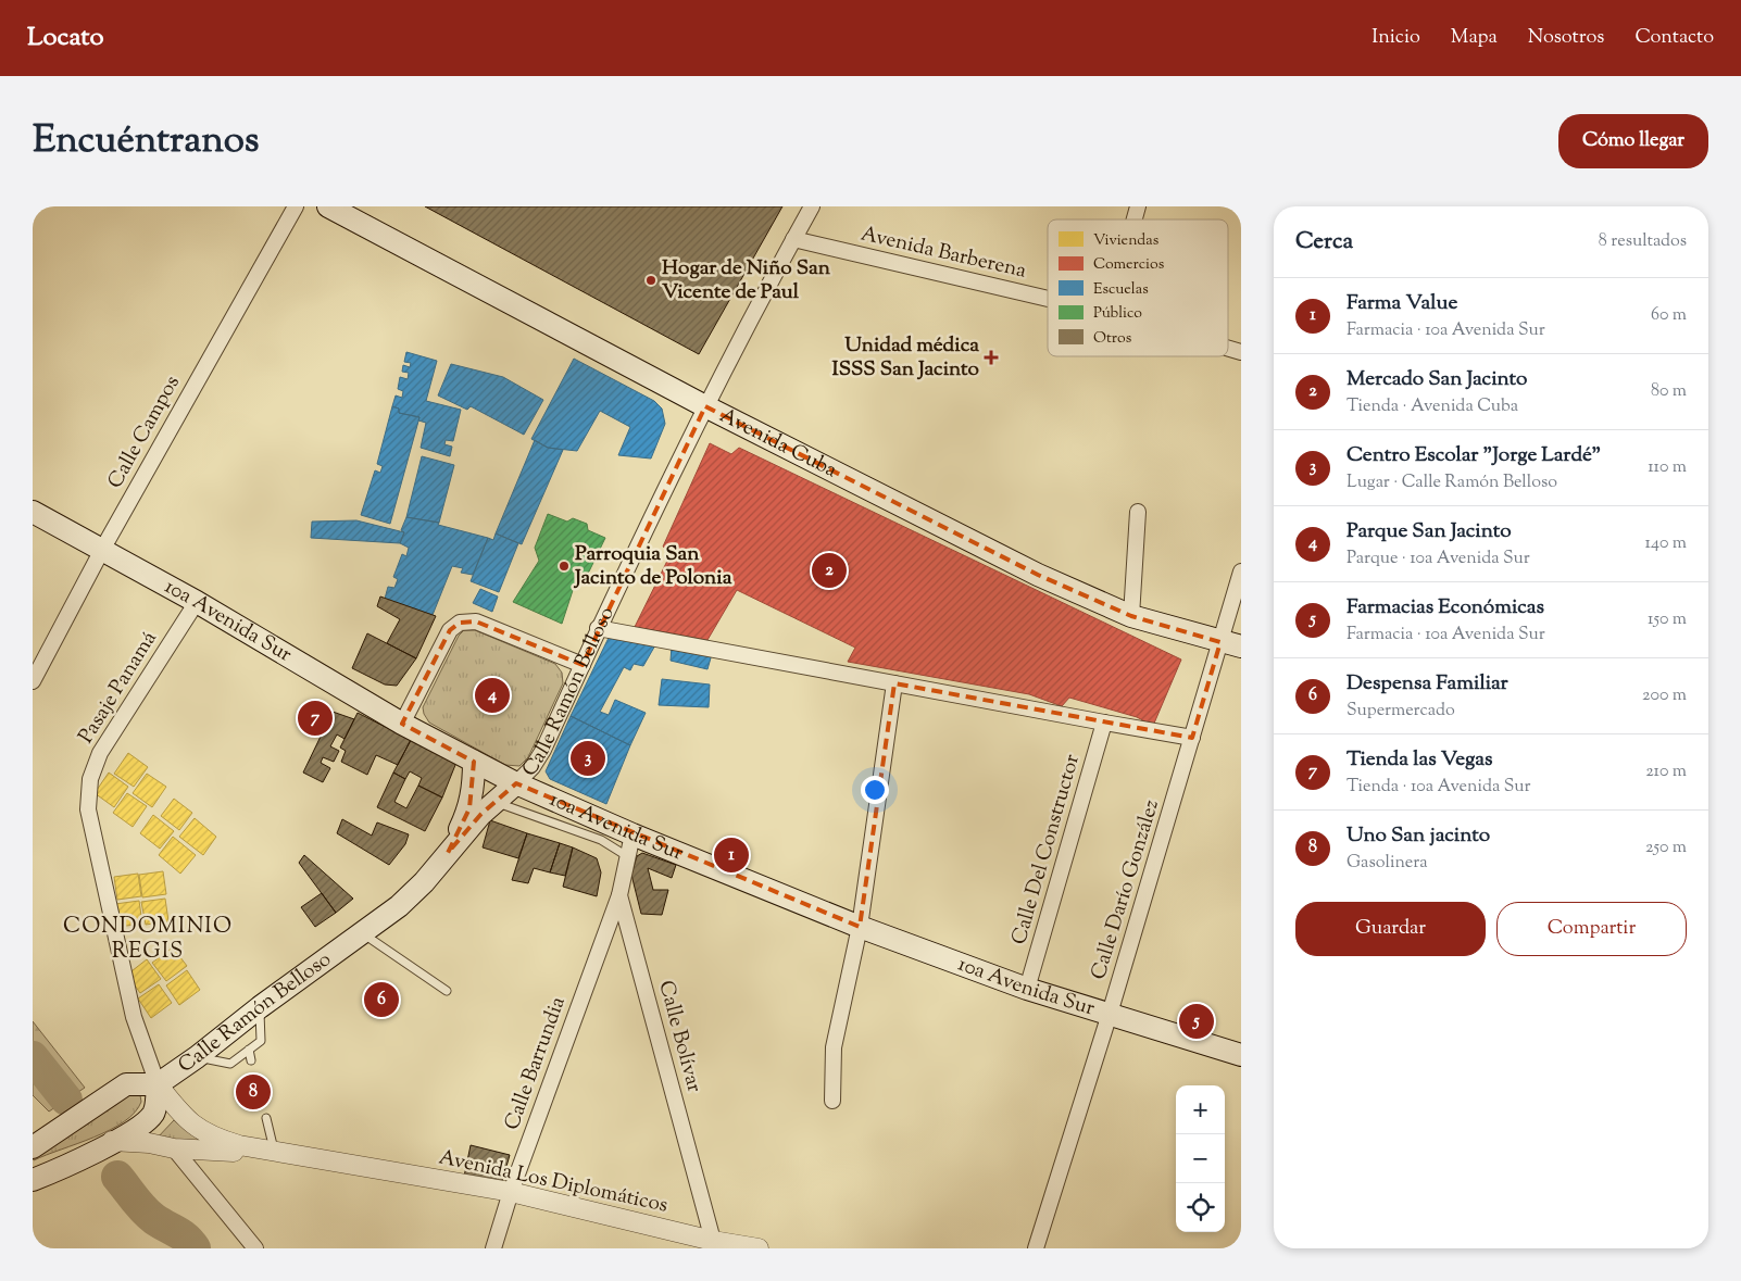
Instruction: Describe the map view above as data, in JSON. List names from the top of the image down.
{
  "streets": {
    "main road": ["Avenida Cuba", "10a Avenida Sur", "Calle Ramón Belloso"],
    "street": [
      "Avenida Barberena",
      "Calle Campos",
      "Pasaje Panamá",
      "Calle Del Constructor",
      "Calle Darío González",
      "Calle Bolívar",
      "Calle Barrundia",
      "Avenida Los Diplomáticos"
    ]
  },
  "crossings": [
    ["Avenida Barberena", "Calle Ramón Belloso"],
    ["Calle Campos", "10a Avenida Sur"],
    ["Avenida Cuba", "Calle Ramón Belloso"],
    ["Avenida Cuba", "Calle Darío González"],
    ["10a Avenida Sur", "Pasaje Panamá"],
    ["10a Avenida Sur", "Calle Ramón Belloso"],
    ["10a Avenida Sur", "Calle Del Constructor"],
    ["10a Avenida Sur", "Calle Darío González"],
    ["10a Avenida Sur", "Calle Bolívar"],
    ["Pasaje Panamá", "Calle Ramón Belloso"],
    ["Pasaje Panamá", "Avenida Los Diplomáticos"],
    ["Calle Ramón Belloso", "Avenida Los Diplomáticos"],
    ["Calle Bolívar", "Calle Barrundia"],
    ["Calle Bolívar", "Avenida Los Diplomáticos"],
    ["Calle Barrundia", "Avenida Los Diplomáticos"]
  ],
  "districts": ["CONDOMINIO REGIS"],
  "places": {
    "other": ["Hogar de Niño San Vicente de Paul", "Parroquia San Jacinto de Polonia"],
    "health": ["Unidad médica ISSS San Jacinto"]
  },
  "legend": [
    "Viviendas",
    "Comercios",
    "Escuelas",
    "Público",
    "Otros"
  ],
  "page": {
    "header": "Locato",
    "nav": [
      "Inicio",
      "Mapa",
      "Nosotros",
      "Contacto"
    ],
    "title": "Encuéntranos",
    "buttons": [
      "Cómo llegar",
      ["Guardar", "Compartir"]
    ],
    "heading": ["Cerca", "8 resultados"],
    "list": [
      {
        "mark": "1",
        "name": "Farma Value",
        "note": "Farmacia · 10a Avenida Sur",
        "value": "60 m"
      },
      {
        "mark": "2",
        "name": "Mercado San Jacinto",
        "note": "Tienda · Avenida Cuba",
        "value": "80 m"
      },
      {
        "mark": "3",
        "name": "Centro Escolar \"Jorge Lardé\"",
        "note": "Lugar · Calle Ramón Belloso",
        "value": "110 m"
      },
      {
        "mark": "4",
        "name": "Parque San Jacinto",
        "note": "Parque · 10a Avenida Sur",
        "value": "140 m"
      },
      {
        "mark": "5",
        "name": "Farmacias Económicas",
        "note": "Farmacia · 10a Avenida Sur",
        "value": "150 m"
      },
      {
        "mark": "6",
        "name": "Despensa Familiar",
        "note": "Supermercado",
        "value": "200 m"
      },
      {
        "mark": "7",
        "name": "Tienda las Vegas",
        "note": "Tienda · 10a Avenida Sur",
        "value": "210 m"
      },
      {
        "mark": "8",
        "name": "Uno San jacinto",
        "note": "Gasolinera",
        "value": "250 m"
      }
    ],
    "pins": [
      "2",
      "4",
      "7",
      "3",
      "1",
      "6",
      "5",
      "8"
    ],
    "map_buttons": ["+", "−"]
  }
}
